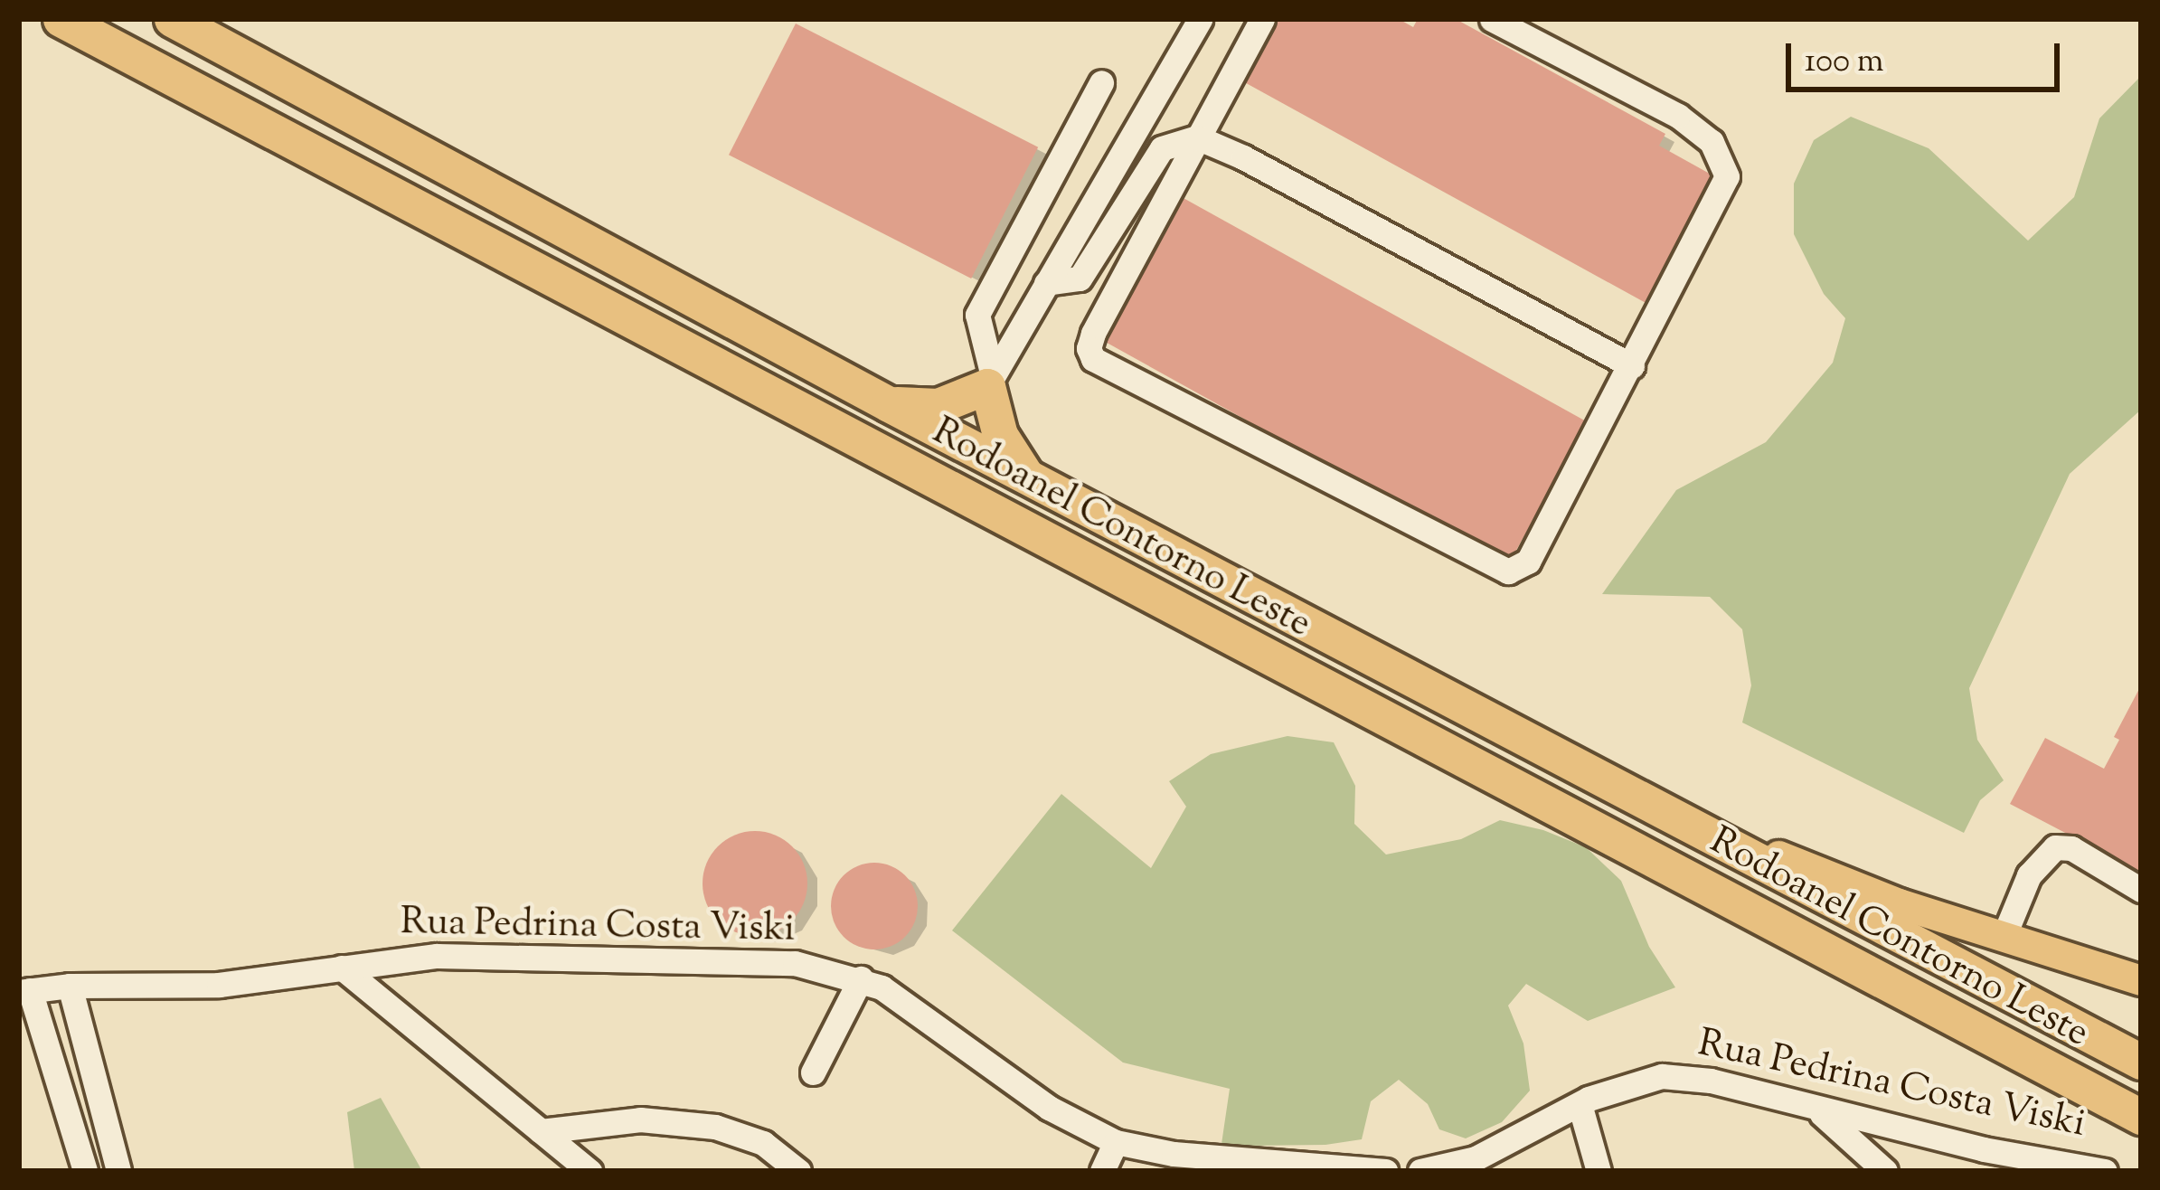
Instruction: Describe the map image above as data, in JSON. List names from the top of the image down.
{
  "streets": {
    "highway": ["Rodoanel Contorno Leste"],
    "street": ["Rua Pedrina Costa Viski"]
  },
  "scale_bar": "100 m"
}
